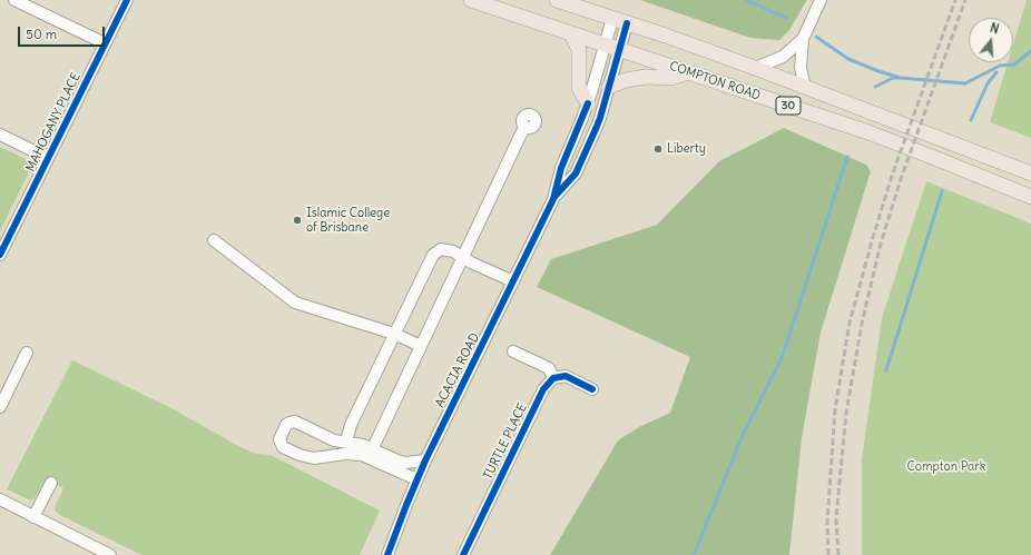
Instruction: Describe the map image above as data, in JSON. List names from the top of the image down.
{
  "streets": {
    "main road": ["COMPTON ROAD", "30"],
    "street": ["MAHOGANY PLACE", "ACACIA ROAD", "TURTLE PLACE"]
  },
  "crossings": [
    ["COMPTON ROAD", "ACACIA ROAD"]
  ],
  "parks": ["Compton Park"],
  "places": ["Liberty", "Islamic College of Brisbane"],
  "scale_bar": "50 m",
  "north": "top"
}
